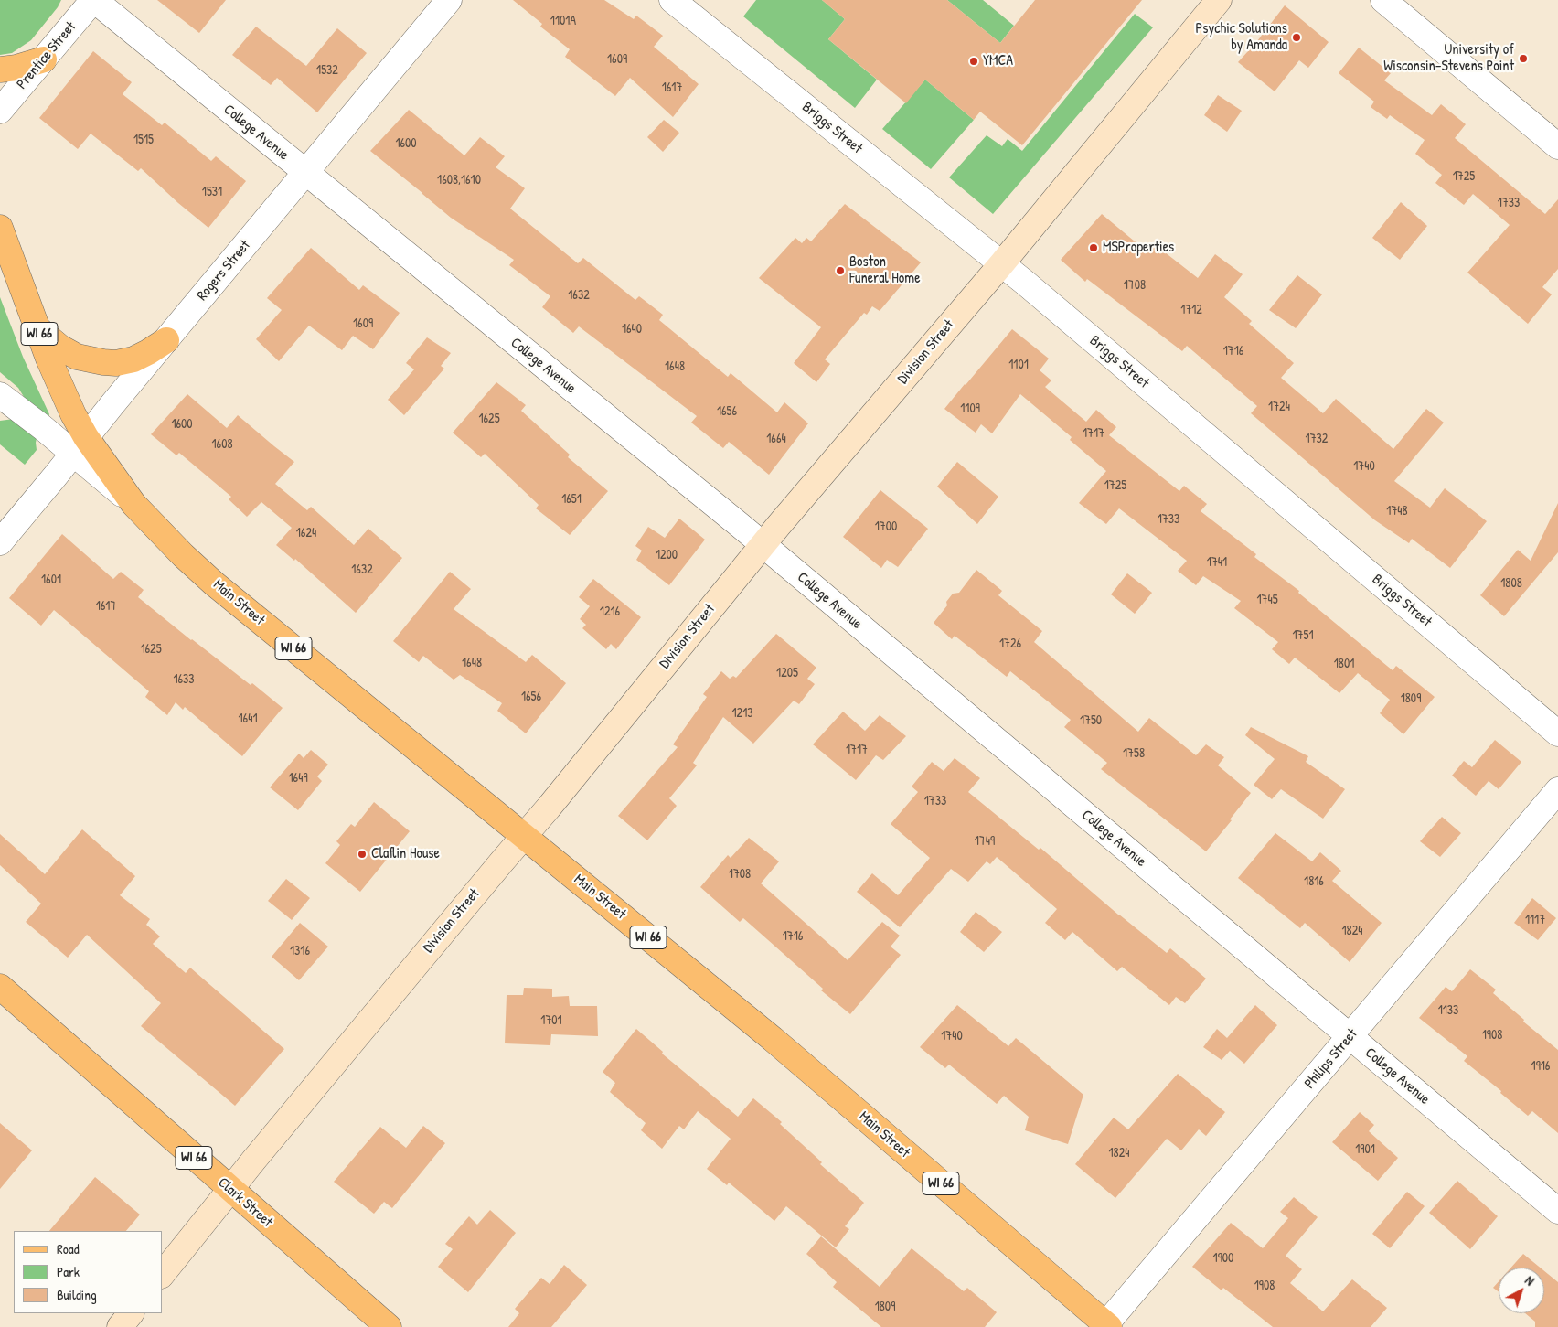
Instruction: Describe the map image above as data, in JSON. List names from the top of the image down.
{
  "streets": {
    "main road": [
      "WI 66",
      "Division Street",
      "Main Street",
      "Clark Street"
    ],
    "street": [
      "Prentice Street",
      "Briggs Street",
      "College Avenue",
      "Rogers Street",
      "Philips Street"
    ]
  },
  "crossings": [
    ["Prentice Street", "College Avenue"],
    ["Briggs Street", "Division Street"],
    ["College Avenue", "Rogers Street"],
    ["College Avenue", "Division Street"],
    ["College Avenue", "Philips Street"],
    ["Rogers Street", "WI 66"],
    ["Rogers Street", "Main Street"],
    ["WI 66", "Main Street"],
    ["Division Street", "Main Street"],
    ["Division Street", "Clark Street"],
    ["Main Street", "Philips Street"]
  ],
  "places": [
    "Psychic Solutions by Amanda",
    "University of Wisconsin–Stevens Point",
    "YMCA",
    "MSProperties",
    "Boston Funeral Home",
    "Claflin House"
  ],
  "house_numbers": [
    "1101A",
    "1609",
    "1532",
    "1617",
    "1515",
    "1600",
    "1725",
    "1608,1610",
    "1531",
    "1733",
    "1708",
    "1632",
    "1712",
    "1609",
    "1640",
    "1716",
    "1101",
    "1648",
    "1724",
    "1109",
    "1656",
    "1625",
    "1600",
    "1717",
    "1664",
    "1732",
    "1608",
    "1740",
    "1725",
    "1651",
    "1748",
    "1733",
    "1700",
    "1624",
    "1200",
    "1741",
    "1632",
    "1601",
    "1808",
    "1745",
    "1617",
    "1216",
    "1751",
    "1726",
    "1625",
    "1648",
    "1801",
    "1205",
    "1633",
    "1656",
    "1809",
    "1213",
    "1641",
    "1750",
    "1717",
    "1758",
    "1649",
    "1733",
    "1749",
    "1708",
    "1816",
    "1117",
    "1824",
    "1716",
    "1316",
    "1133",
    "1701",
    "1908",
    "1740",
    "1916",
    "1901",
    "1824",
    "1900",
    "1908",
    "1809"
  ],
  "legend": ["Road", "Park", "Building"],
  "north": "top right"
}
